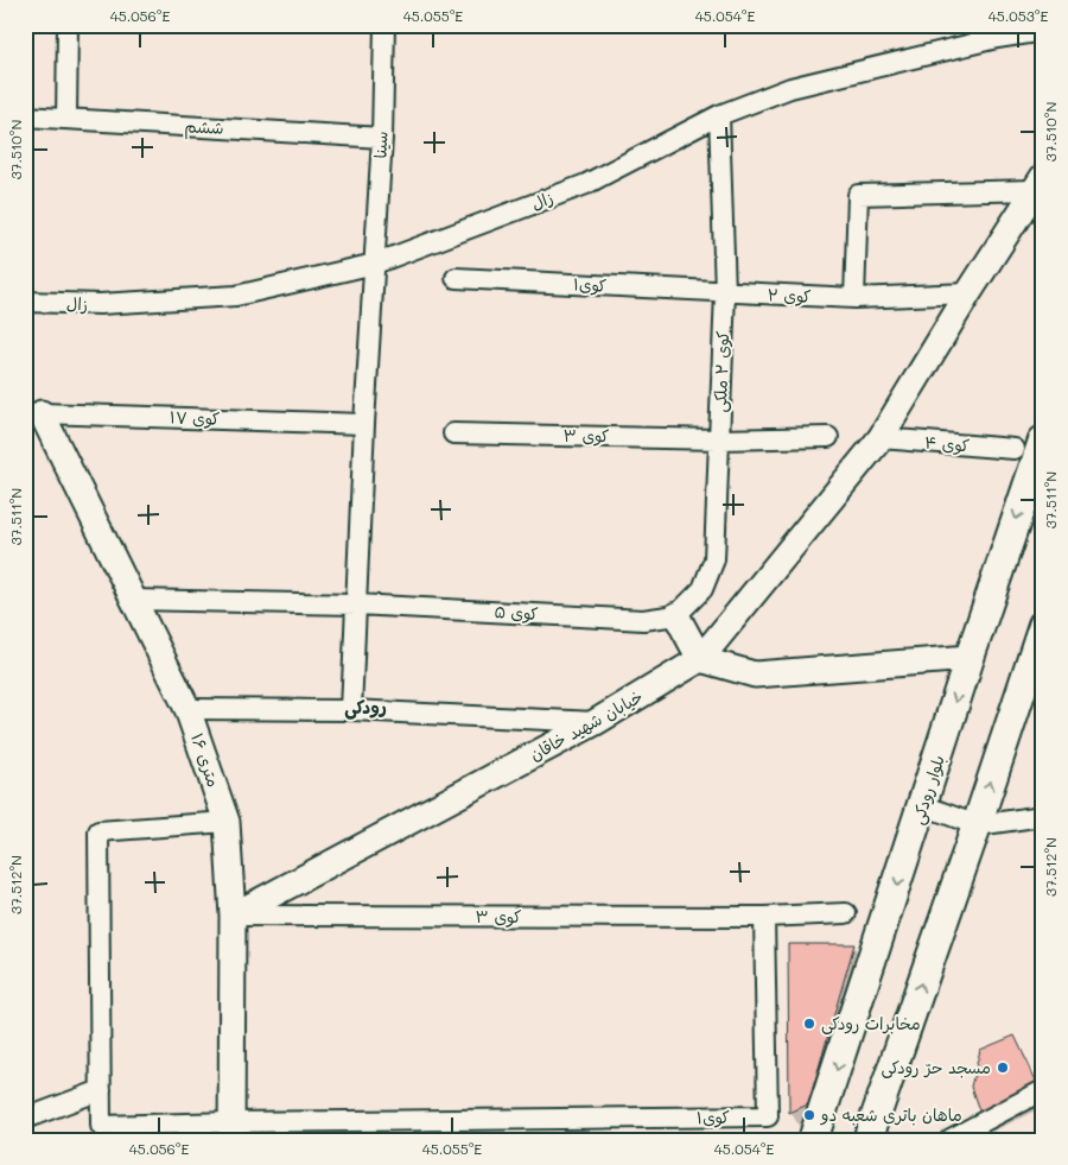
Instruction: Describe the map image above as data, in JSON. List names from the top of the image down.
{
  "streets": {
    "main road": ["بلوار رودکی"],
    "street": [
      "ششم",
      "سینا",
      "زال",
      "کوی۱",
      "کوی ۲",
      "کوی ۲ ملکی",
      "کوی ۱۷",
      "کوی ۳",
      "کوی ۴",
      "کوی ۵",
      "خیابان شهید خاقان",
      "۱۶ متری"
    ]
  },
  "crossings": [
    ["ششم", "سینا"],
    ["سینا", "زال"],
    ["سینا", "کوی ۱۷"],
    ["سینا", "کوی ۵"],
    ["زال", "کوی ۲ ملکی"],
    ["کوی۱", "کوی ۲"],
    ["کوی۱", "کوی ۲ ملکی"],
    ["کوی۱", "کوی ۳"],
    ["کوی۱", "۱۶ متری"],
    ["کوی ۲", "کوی ۲ ملکی"],
    ["کوی ۲", "خیابان شهید خاقان"],
    ["کوی ۲ ملکی", "کوی ۳"],
    ["کوی ۲ ملکی", "کوی ۵"],
    ["کوی ۱۷", "۱۶ متری"],
    ["کوی ۳", "خیابان شهید خاقان"],
    ["کوی ۳", "۱۶ متری"],
    ["کوی ۴", "خیابان شهید خاقان"],
    ["کوی ۵", "۱۶ متری"],
    ["خیابان شهید خاقان", "۱۶ متری"]
  ],
  "districts": ["رودکی"],
  "places": ["مخابرات رودکی", "مسجد حرّ رودکی", "ماهان باتری شعبه دو"],
  "coordinates": [
    "45.056°E",
    "45.055°E",
    "45.054°E",
    "45.053°E",
    "37.510°N",
    "37.511°N",
    "37.512°N"
  ]
}
